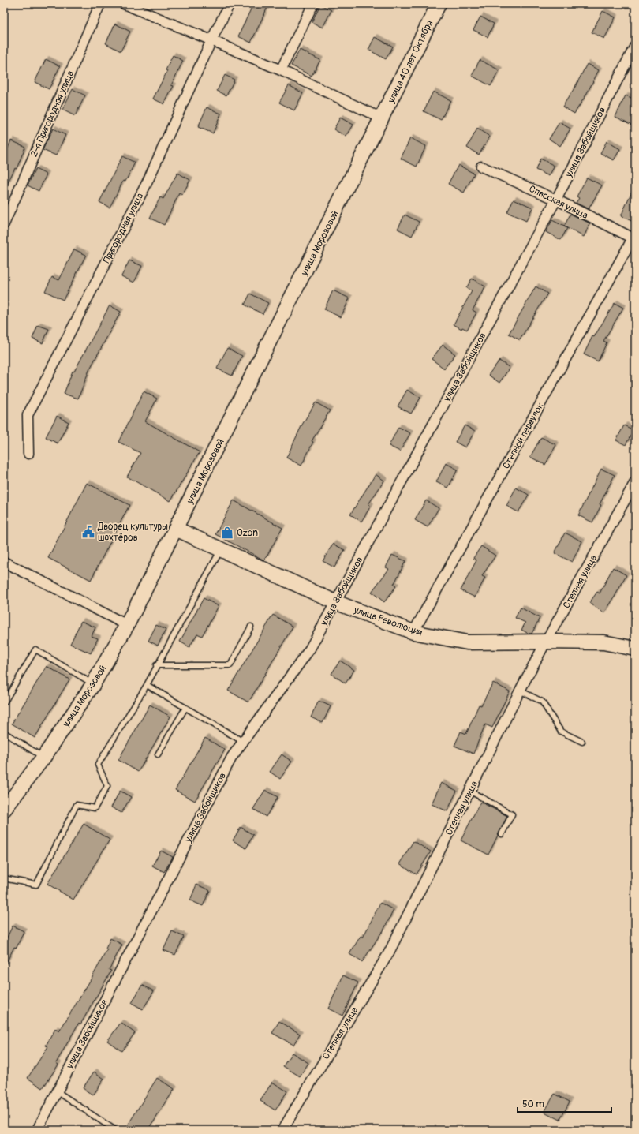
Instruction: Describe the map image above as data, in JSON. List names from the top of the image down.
{
  "streets": {
    "main road": ["улица 40 лет Октября", "улица Морозовой", "улица Революции"],
    "street": [
      "2-я Пригородная улица",
      "улица Забойщиков",
      "Спасская улица",
      "Пригородная улица",
      "Степной переулок",
      "Степная улица"
    ]
  },
  "crossings": [
    ["улица 40 лет Октября", "улица Морозовой"],
    ["улица Забойщиков", "Спасская улица"],
    ["улица Забойщиков", "улица Революции"],
    ["Спасская улица", "Степной переулок"],
    ["улица Морозовой", "улица Революции"],
    ["Степной переулок", "улица Революции"],
    ["Степная улица", "улица Революции"]
  ],
  "places": {
    "public building": ["Дворец культуры шахтёров"],
    "shop": ["Ozon"]
  },
  "scale_bar": "50 m"
}
